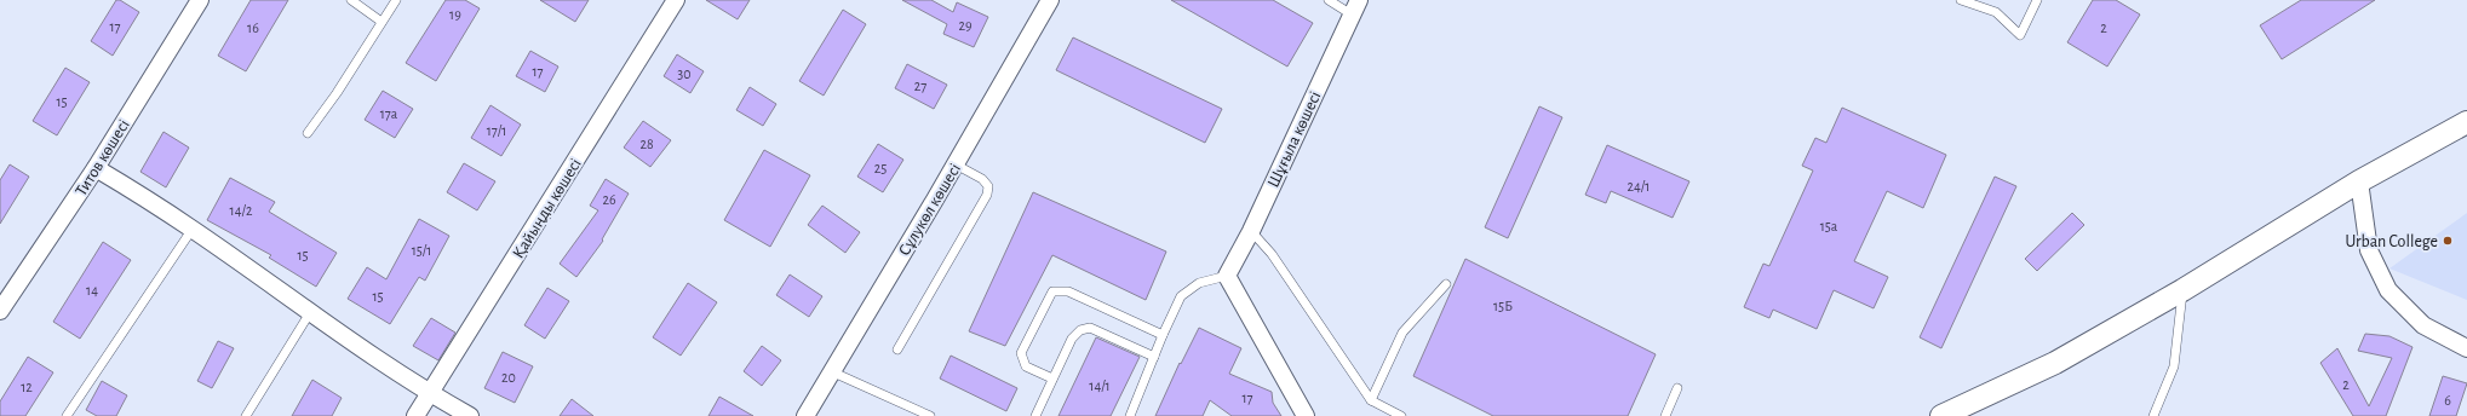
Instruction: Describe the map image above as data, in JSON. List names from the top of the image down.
{
  "streets": {
    "street": [
      "Шұғыла көшесі",
      "Титов көшесі",
      "Қайыңды көшесі",
      "Сұлукөл көшесі"
    ]
  },
  "places": ["Urban College"],
  "house_numbers": [
    "19",
    "29",
    "17",
    "16",
    "2",
    "17",
    "30",
    "27",
    "15",
    "17а",
    "17/1",
    "28",
    "25",
    "24/1",
    "26",
    "14/2",
    "15а",
    "15/1",
    "15",
    "14",
    "15",
    "15Б",
    "20",
    "2",
    "14/1",
    "12",
    "17",
    "6"
  ]
}
